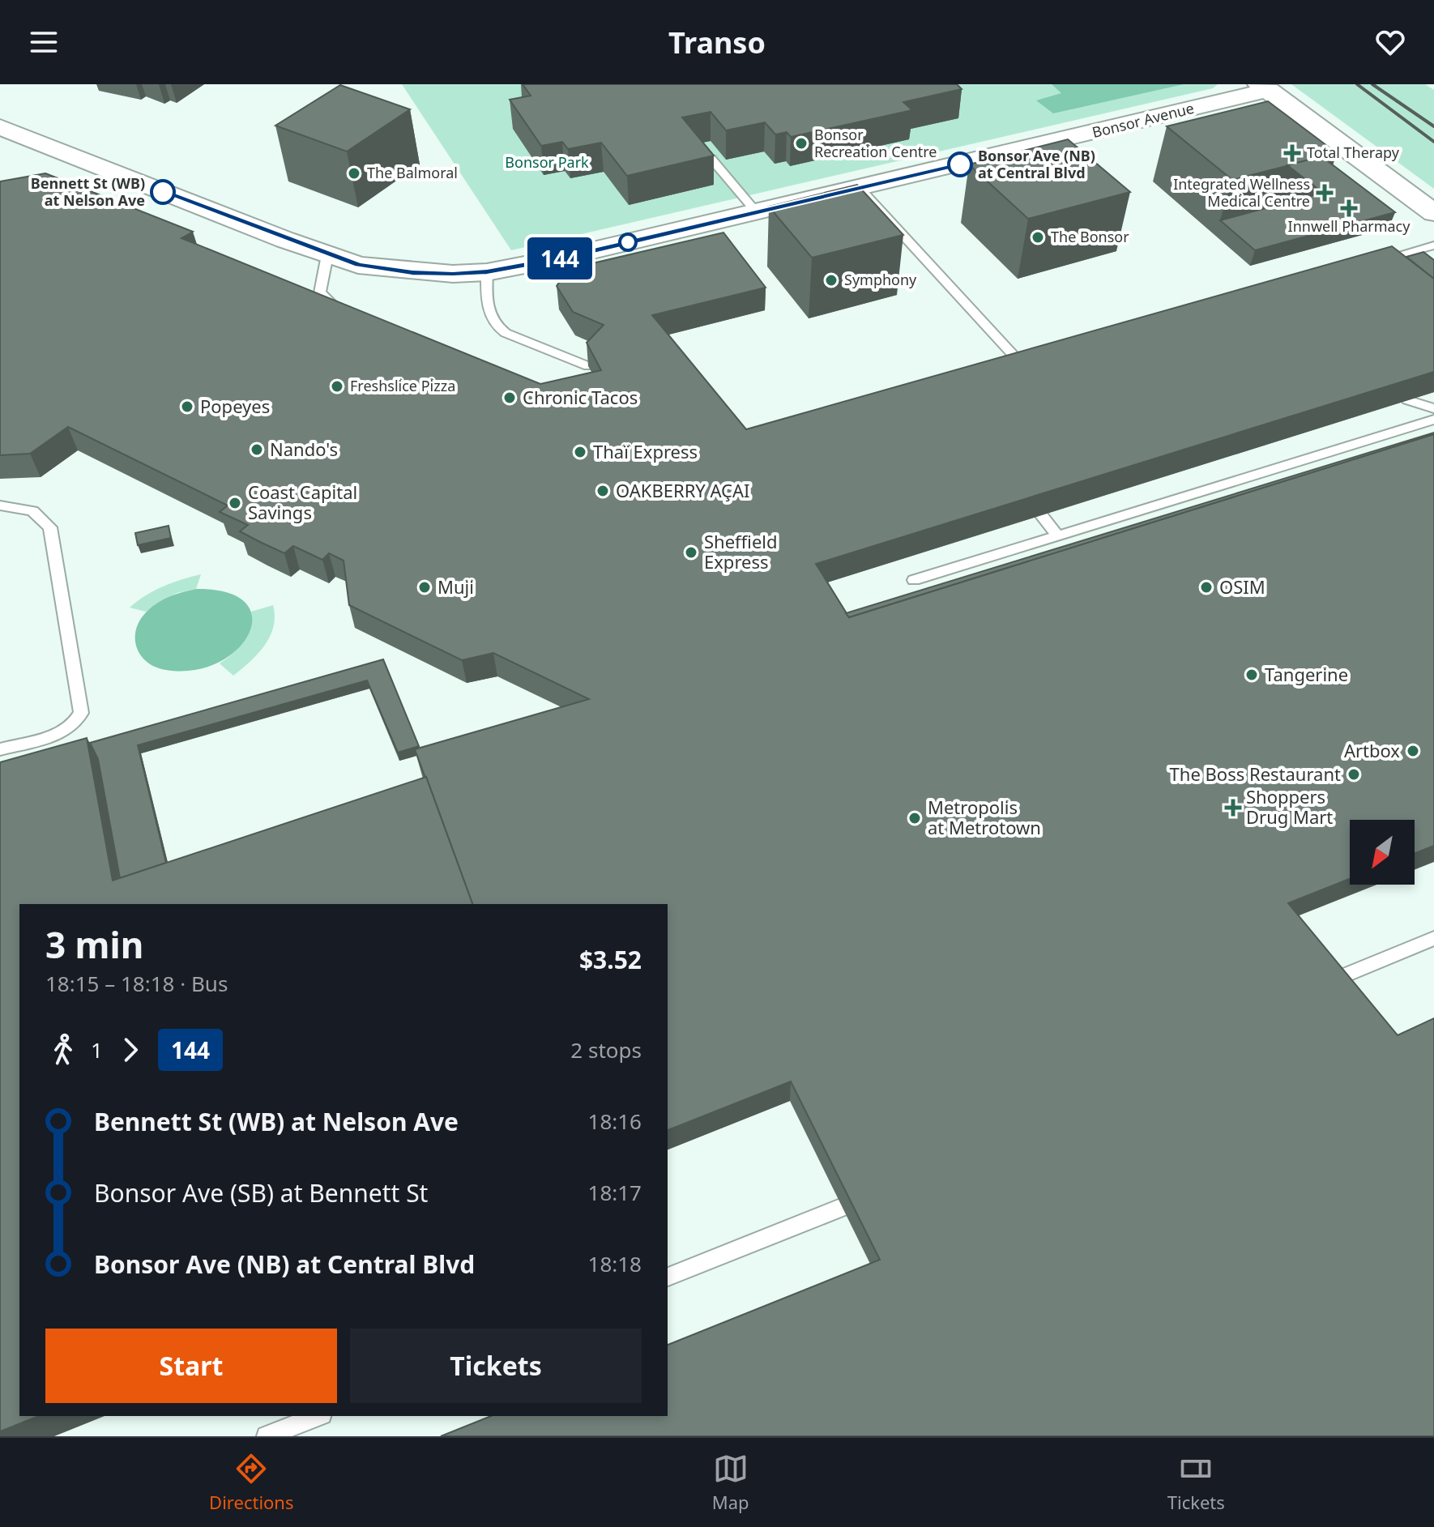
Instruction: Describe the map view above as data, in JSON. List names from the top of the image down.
{
  "streets": {
    "street": ["Bonsor Avenue"]
  },
  "parks": ["Bonsor Park"],
  "places": {
    "other": [
      "Bonsor Recreation Centre",
      "Bonsor Ave (NB) at Central Blvd",
      "The Balmoral",
      "Bennett St (WB) at Nelson Ave",
      "The Bonsor",
      "Symphony",
      "Freshslice Pizza",
      "Chronic Tacos",
      "Popeyes",
      "Nando's",
      "Thaï Express",
      "OAKBERRY AÇAI",
      "Coast Capital Savings",
      "Sheffield Express",
      "Muji",
      "OSIM",
      "Tangerine",
      "Artbox",
      "The Boss Restaurant",
      "Metropolis at Metrotown"
    ],
    "health": [
      "Total Therapy",
      "Integrated Wellness Medical Centre",
      "Innwell Pharmacy",
      "Shoppers Drug Mart"
    ]
  },
  "lines": ["bus line 144"],
  "north": "bottom left",
  "page": {
    "header": "Transo",
    "on_map": "144",
    "heading": ["3 min", "18:15 – 18:18 · Bus", "$3.52"],
    "legs": ["1", "144", "2 stops"],
    "list": [
      {
        "name": "Bennett St (WB) at Nelson Ave",
        "value": "18:16"
      },
      {
        "name": "Bonsor Ave (SB) at Bennett St",
        "value": "18:17"
      },
      {
        "name": "Bonsor Ave (NB) at Central Blvd",
        "value": "18:18"
      }
    ],
    "buttons": ["Start", "Tickets"],
    "tabs": ["Directions", "Map", "Tickets"]
  }
}
